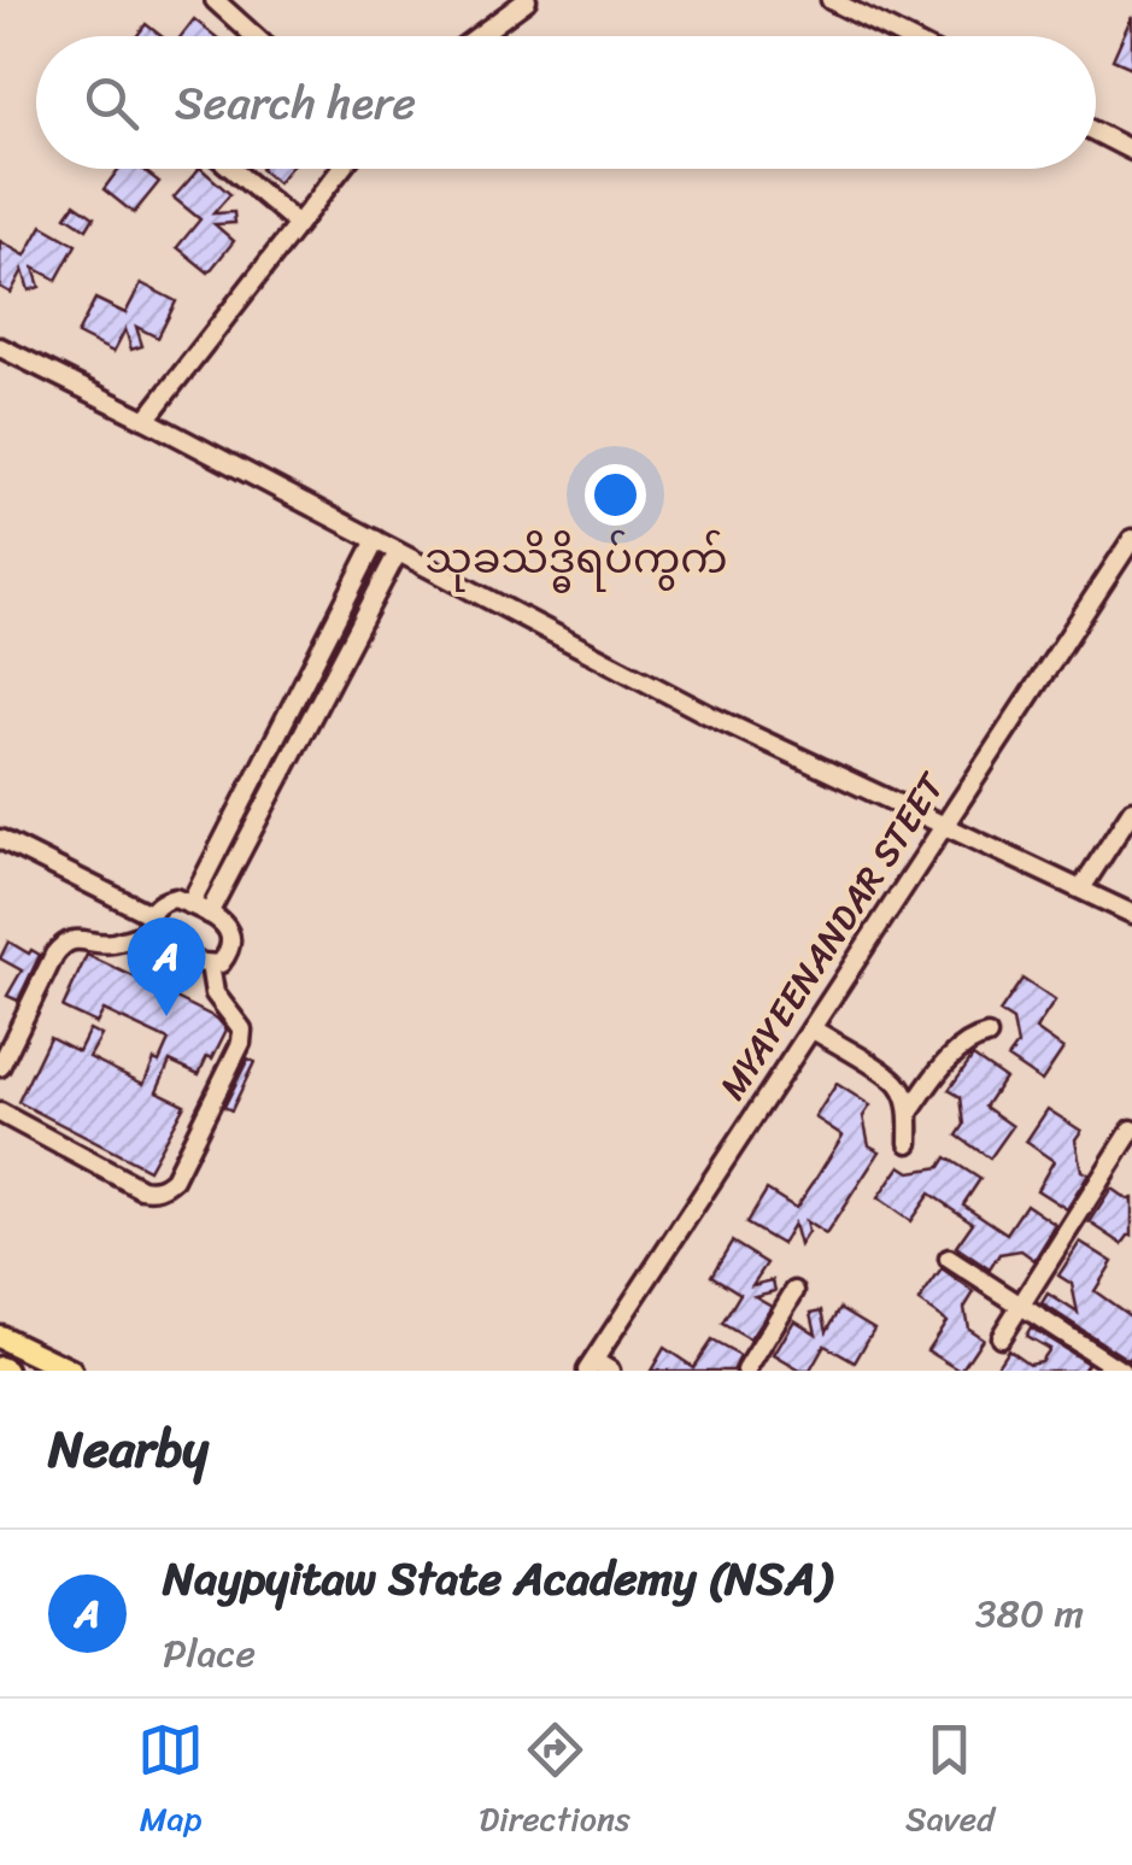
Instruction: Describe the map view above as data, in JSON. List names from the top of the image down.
{
  "streets": {
    "street": ["MYAYEENANDAR STEET"]
  },
  "districts": ["သုခသိဒ္ဓိရပ်ကွက်"],
  "page": {
    "search": "Search here",
    "pins": "A",
    "heading": "Nearby",
    "list": [
      {
        "mark": "A",
        "name": "Naypyitaw State Academy (NSA)",
        "note": "Place",
        "value": "380 m"
      }
    ],
    "nav": ["Map", "Directions", "Saved"]
  }
}
